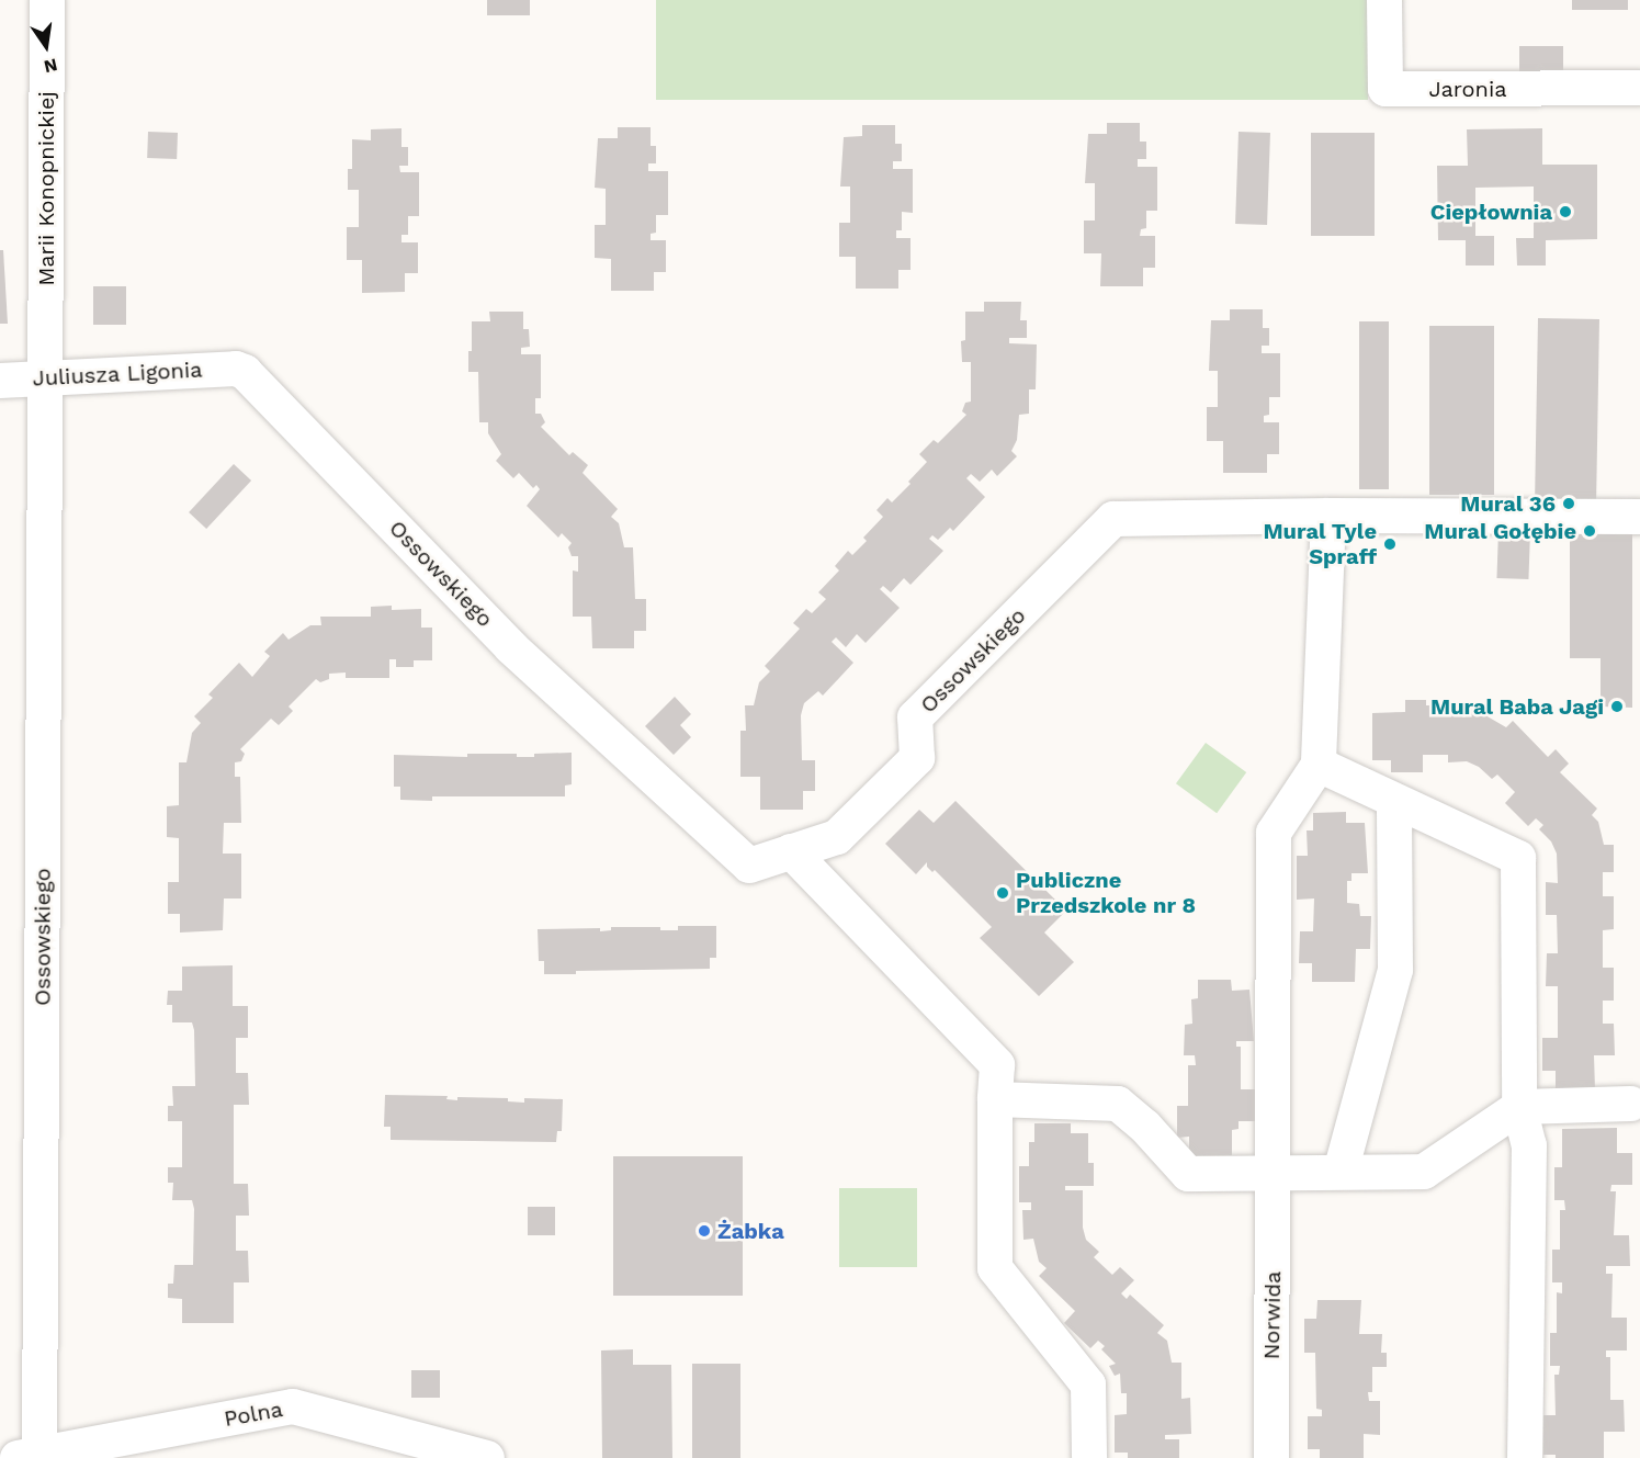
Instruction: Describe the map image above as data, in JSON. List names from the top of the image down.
{
  "streets": {
    "street": [
      "Jaronia",
      "Marii Konopnickiej",
      "Juliusza Ligonia",
      "Ossowskiego",
      "Norwida",
      "Polna"
    ]
  },
  "crossings": [
    ["Marii Konopnickiej", "Juliusza Ligonia"],
    ["Marii Konopnickiej", "Ossowskiego"],
    ["Juliusza Ligonia", "Ossowskiego"],
    ["Ossowskiego", "Polna"]
  ],
  "places": [
    "Ciepłownia",
    "Mural 36",
    "Mural Gołębie",
    "Mural Tyle Spraff",
    "Mural Baba Jagi",
    "Publiczne Przedszkole nr 8",
    "Żabka"
  ],
  "north": "bottom"
}
